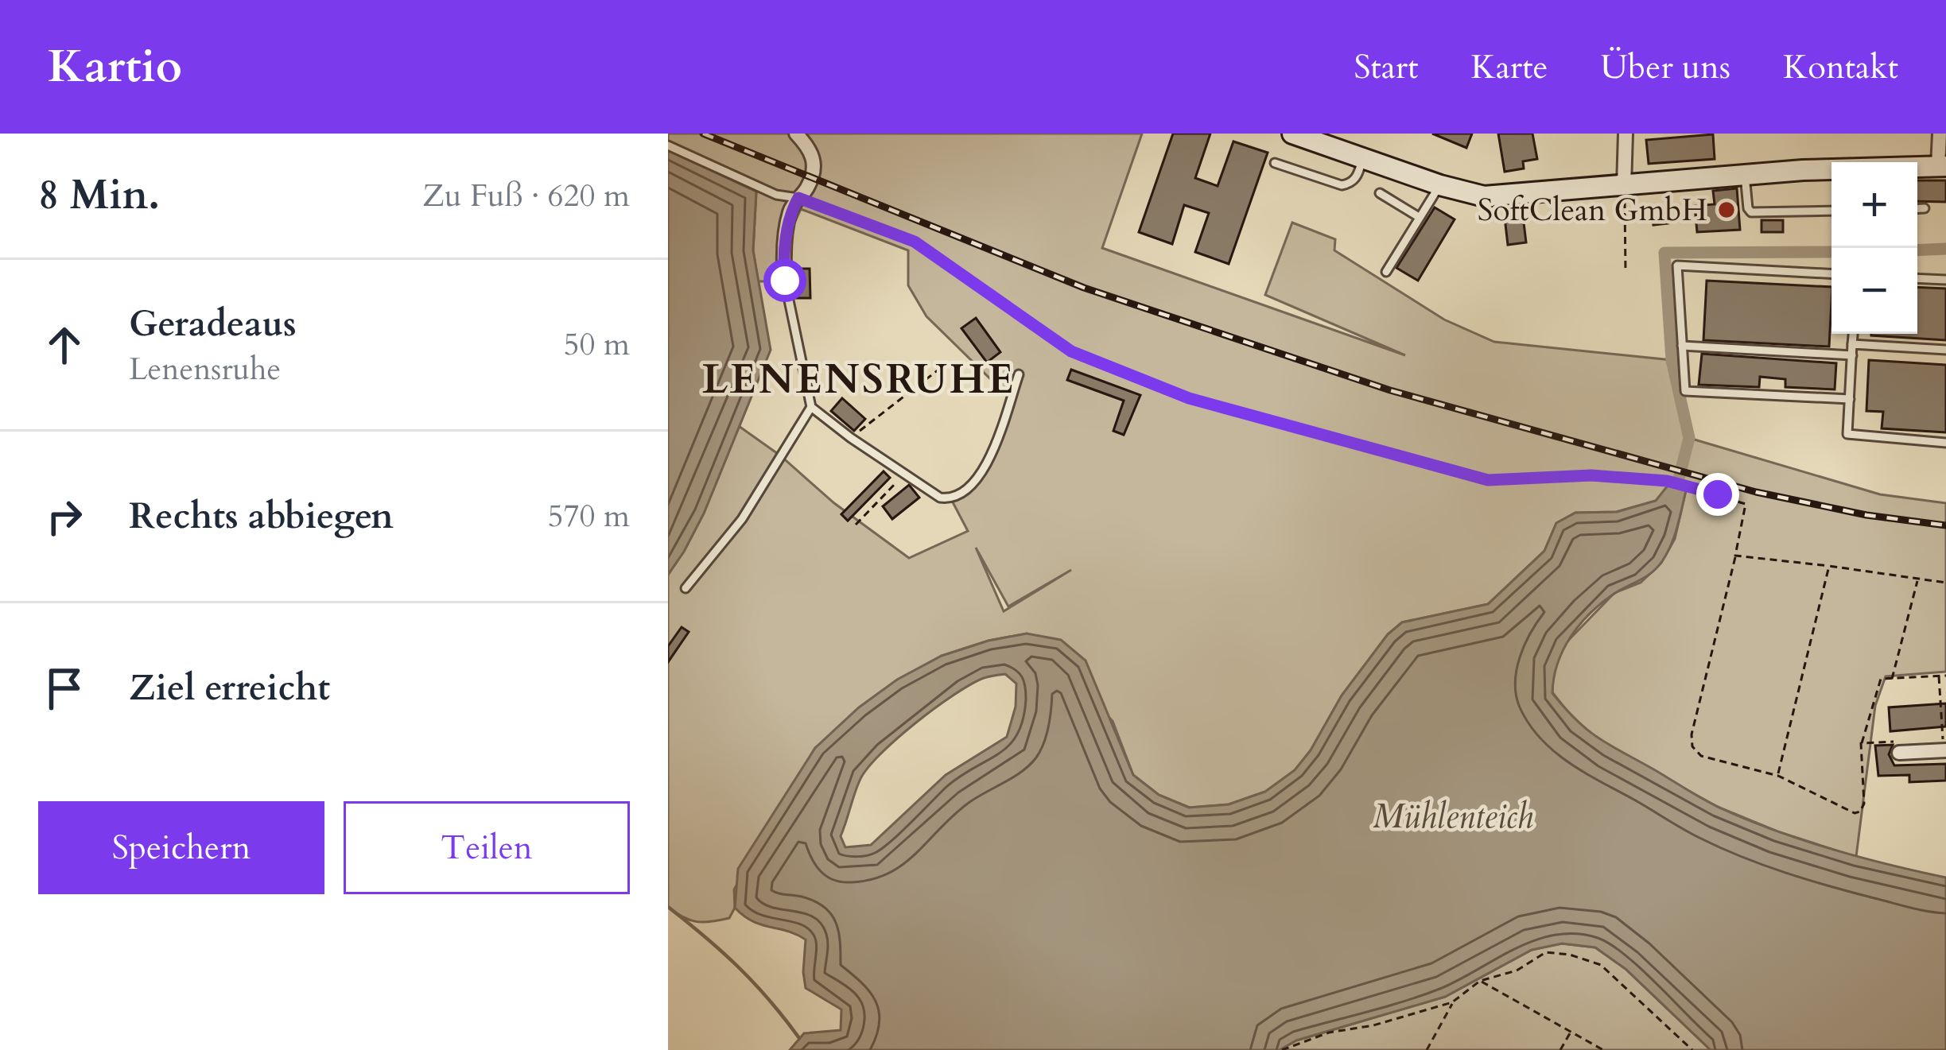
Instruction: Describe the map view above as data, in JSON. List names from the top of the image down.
{
  "districts": ["LENENSRUHE"],
  "water": ["Mühlenteich"],
  "places": ["SoftClean GmbH"],
  "page": {
    "header": "Kartio",
    "nav": [
      "Start",
      "Karte",
      "Über uns",
      "Kontakt"
    ],
    "heading": ["8 Min.", "Zu Fuß · 620 m"],
    "map_buttons": ["+", "−"],
    "list": [
      ["Geradeaus", "Lenensruhe", "50 m"],
      ["Rechts abbiegen", "570 m"],
      "Ziel erreicht"
    ],
    "buttons": ["Speichern", "Teilen"]
  }
}
